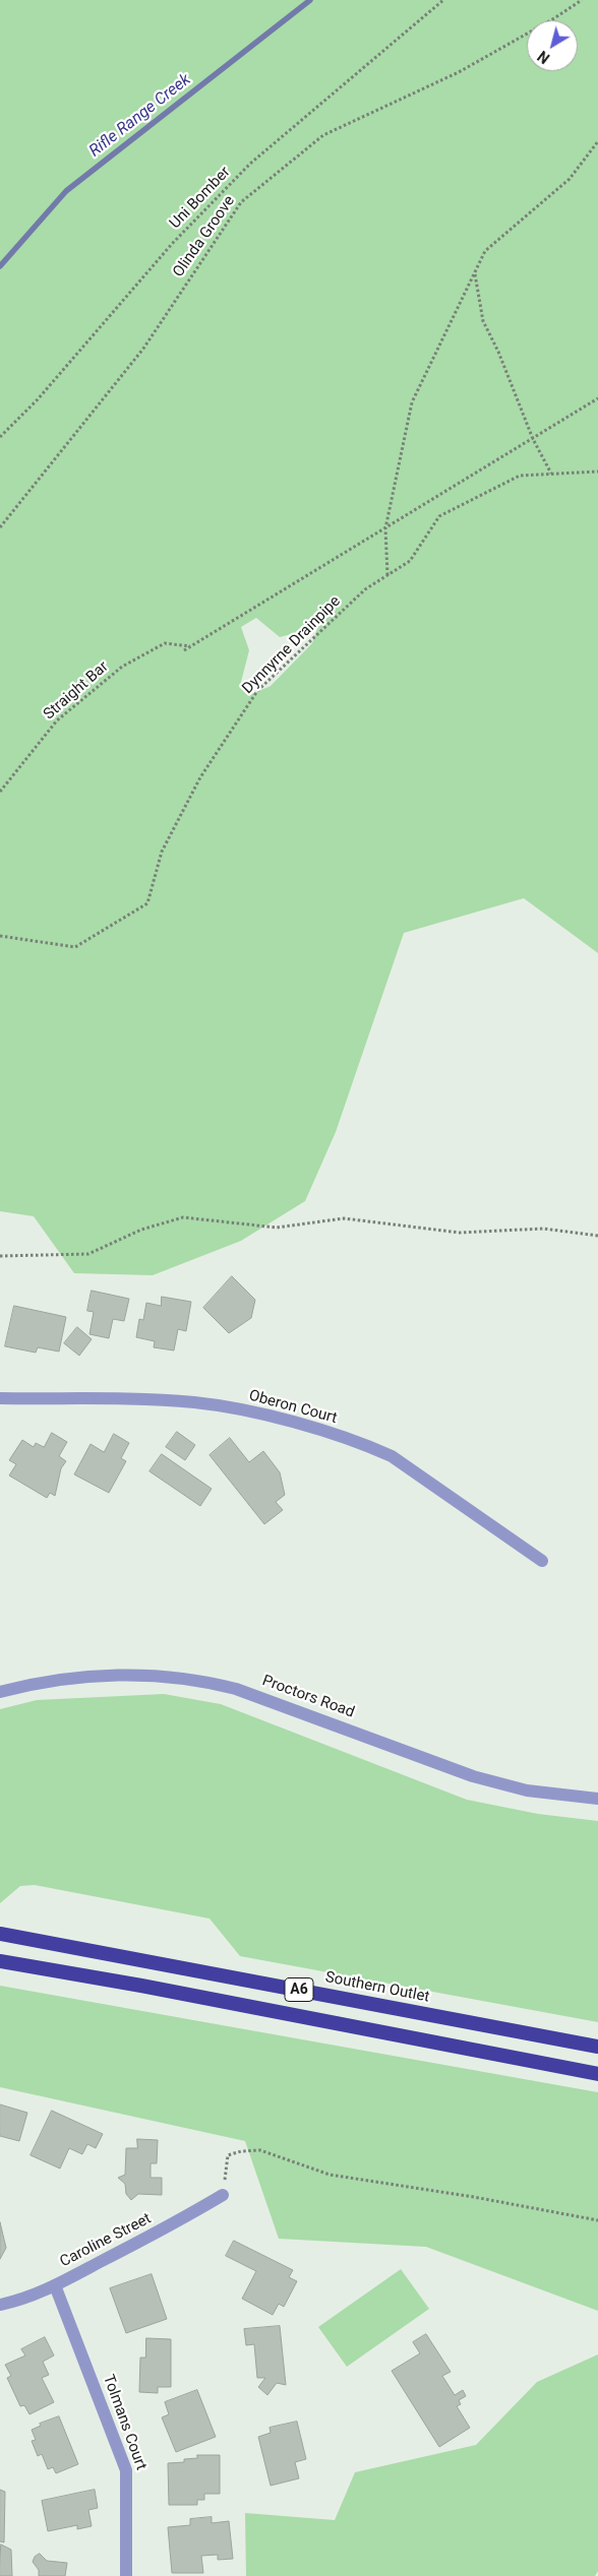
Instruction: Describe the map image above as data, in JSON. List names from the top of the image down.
{
  "streets": {
    "highway": ["Southern Outlet", "A6"],
    "street": [
      "Oberon Court",
      "Proctors Road",
      "Caroline Street",
      "Tolmans Court"
    ],
    "path": [
      "Uni Bomber",
      "Olinda Groove",
      "Dynnyrne Drainpipe",
      "Straight Bar"
    ]
  },
  "crossings": [
    ["Caroline Street", "Tolmans Court"]
  ],
  "water": ["Rifle Range Creek"],
  "north": "bottom left"
}
